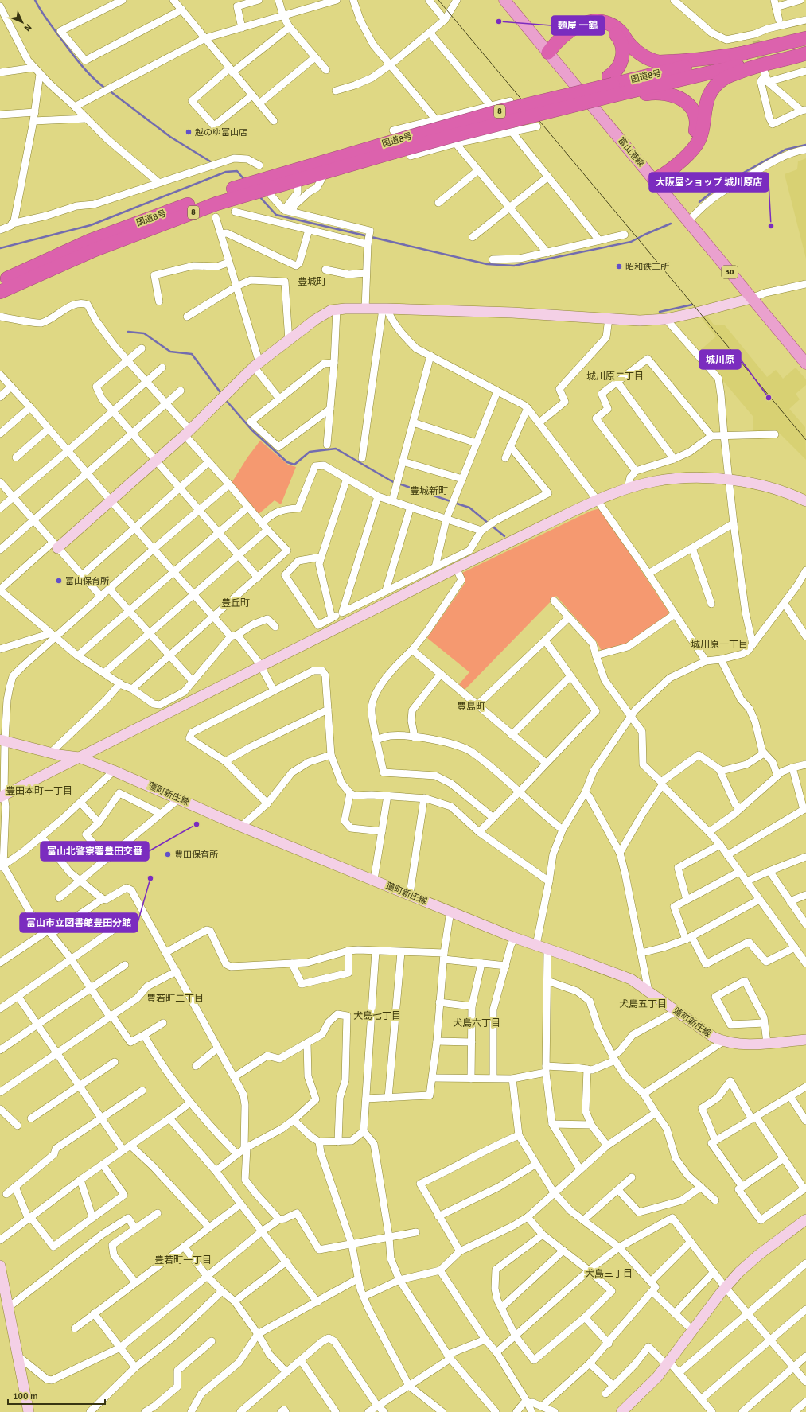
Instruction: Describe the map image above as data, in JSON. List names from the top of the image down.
{
  "streets": {
    "highway": ["国道8号", "8"],
    "main road": ["富山港線", "30"],
    "street": ["蓮町新庄線"]
  },
  "districts": [
    "豊城町",
    "城川原二丁目",
    "豊城新町",
    "豊丘町",
    "城川原一丁目",
    "豊島町",
    "豊田本町一丁目",
    "豊若町二丁目",
    "犬島五丁目",
    "犬島七丁目",
    "犬島六丁目",
    "豊若町一丁目",
    "犬島三丁目"
  ],
  "places": [
    "麺屋 一鶴",
    "越のゆ富山店",
    "大阪屋ショップ 城川原店",
    "昭和鉄工所",
    "城川原",
    "富山保育所",
    "富山北警察署豊田交番",
    "豊田保育所",
    "富山市立図書館豊田分館"
  ],
  "scale_bar": "100 m",
  "north": "bottom right"
}
